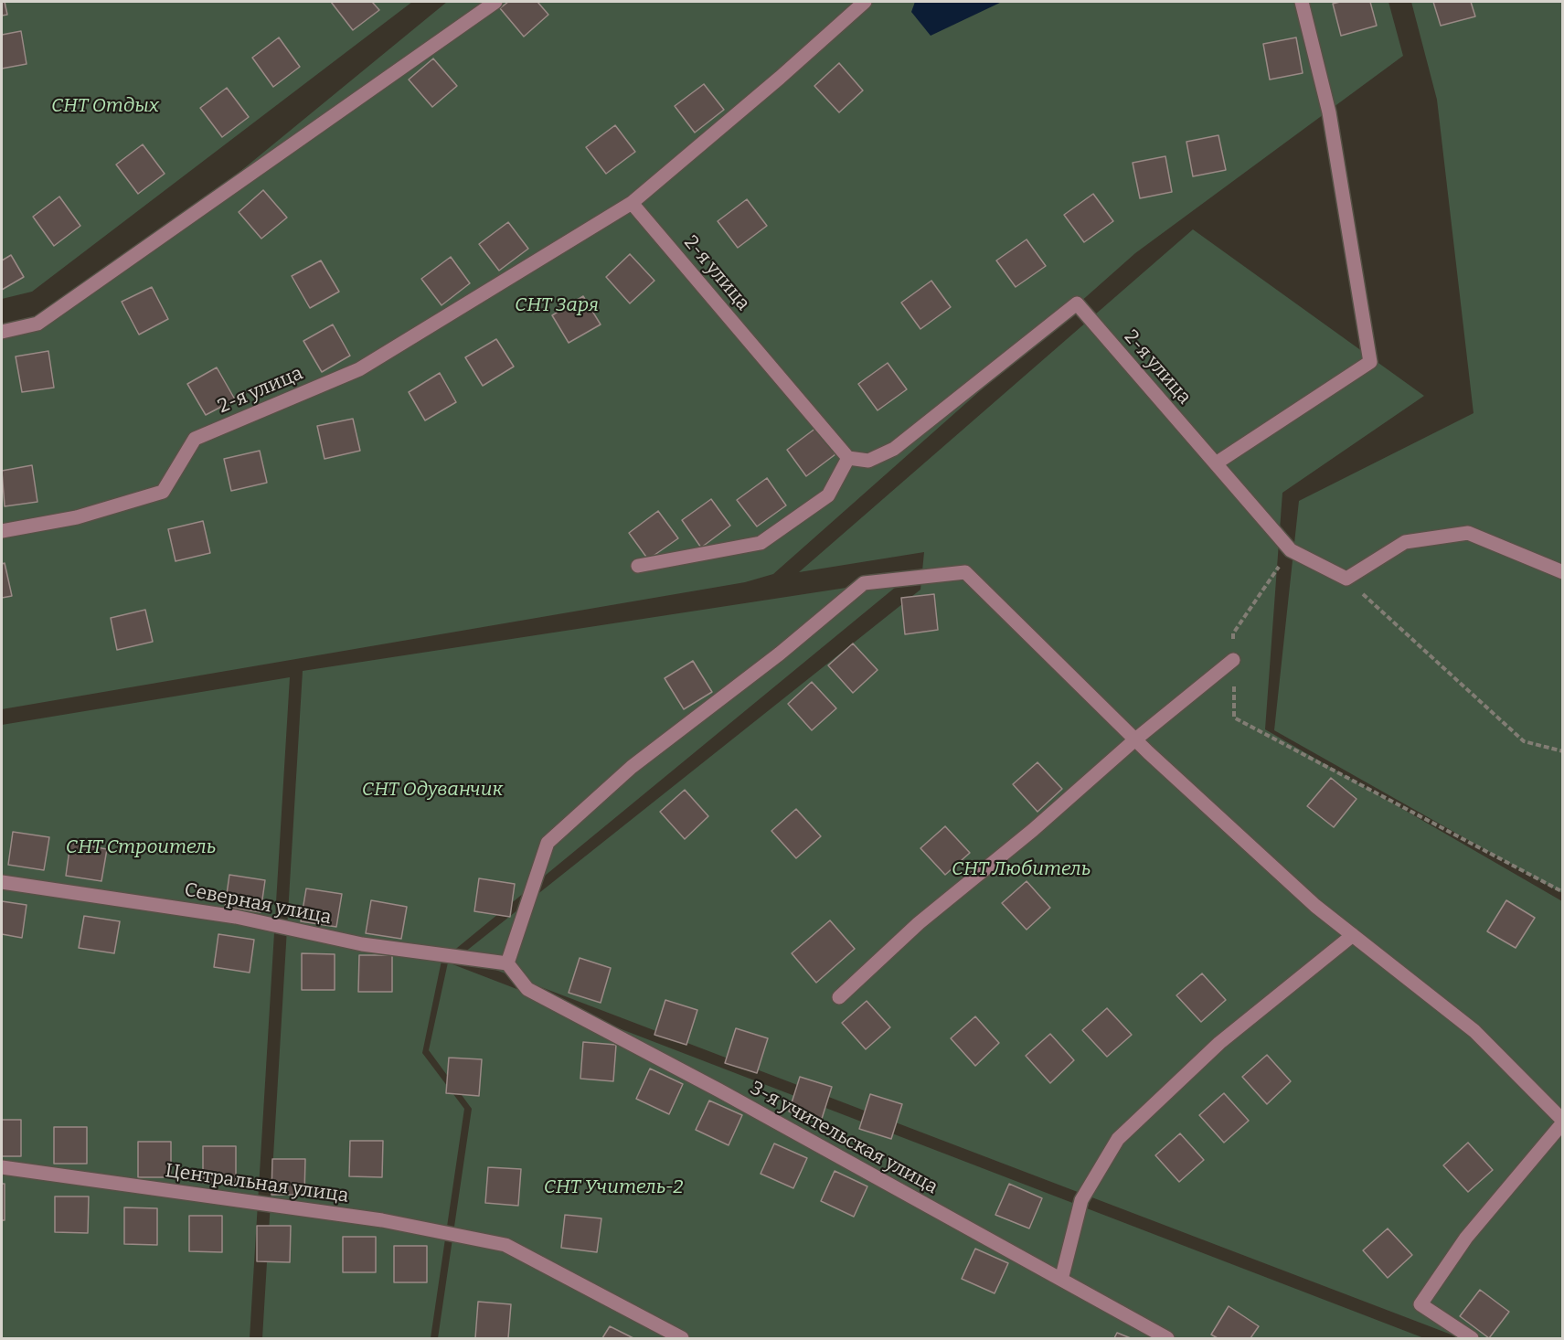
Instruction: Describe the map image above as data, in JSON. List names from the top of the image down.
{
  "streets": {
    "street": [
      "2-я улица",
      "Северная улица",
      "3-я учительская улица",
      "Центральная улица"
    ]
  },
  "crossings": [
    ["Северная улица", "3-я учительская улица"]
  ],
  "parks": [
    "СНТ Отдых",
    "СНТ Заря",
    "СНТ Одуванчик",
    "СНТ Строитель",
    "СНТ Любитель",
    "СНТ Учитель-2"
  ]
}
